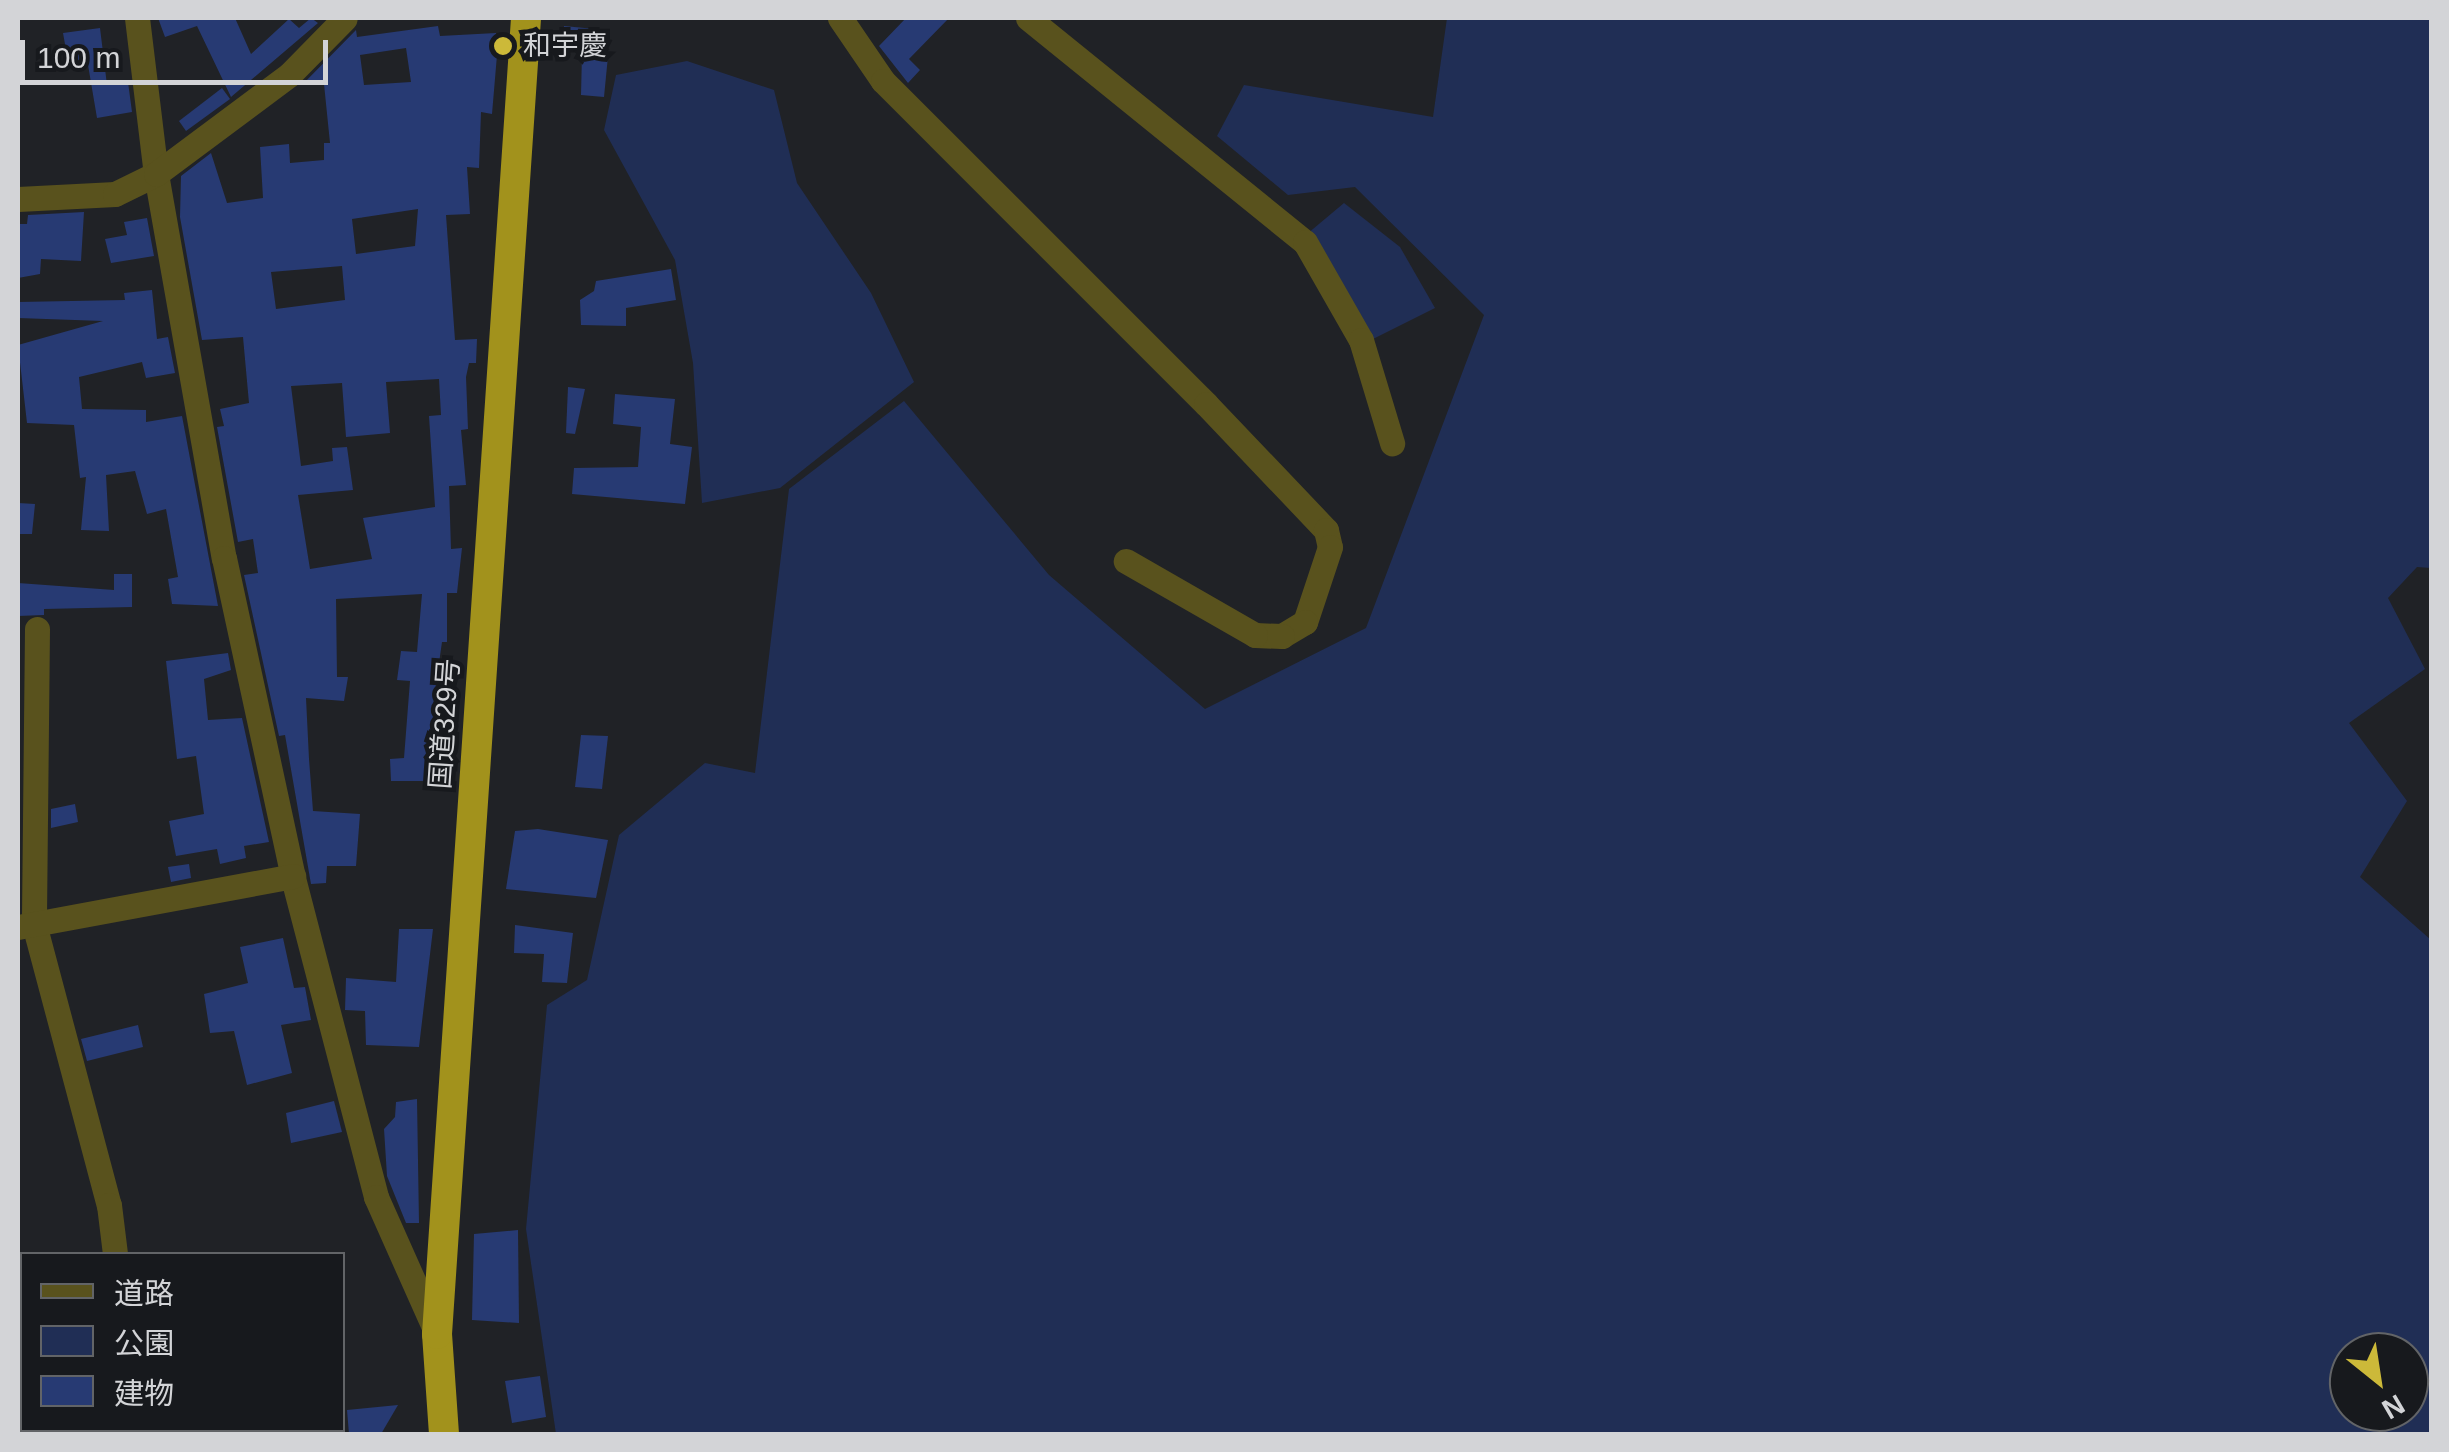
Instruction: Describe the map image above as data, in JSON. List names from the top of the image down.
{
  "streets": {
    "highway": ["国道329号"]
  },
  "places": ["和宇慶"],
  "legend": ["道路", "公園", "建物"],
  "scale_bar": "100 m",
  "north": "bottom right"
}
